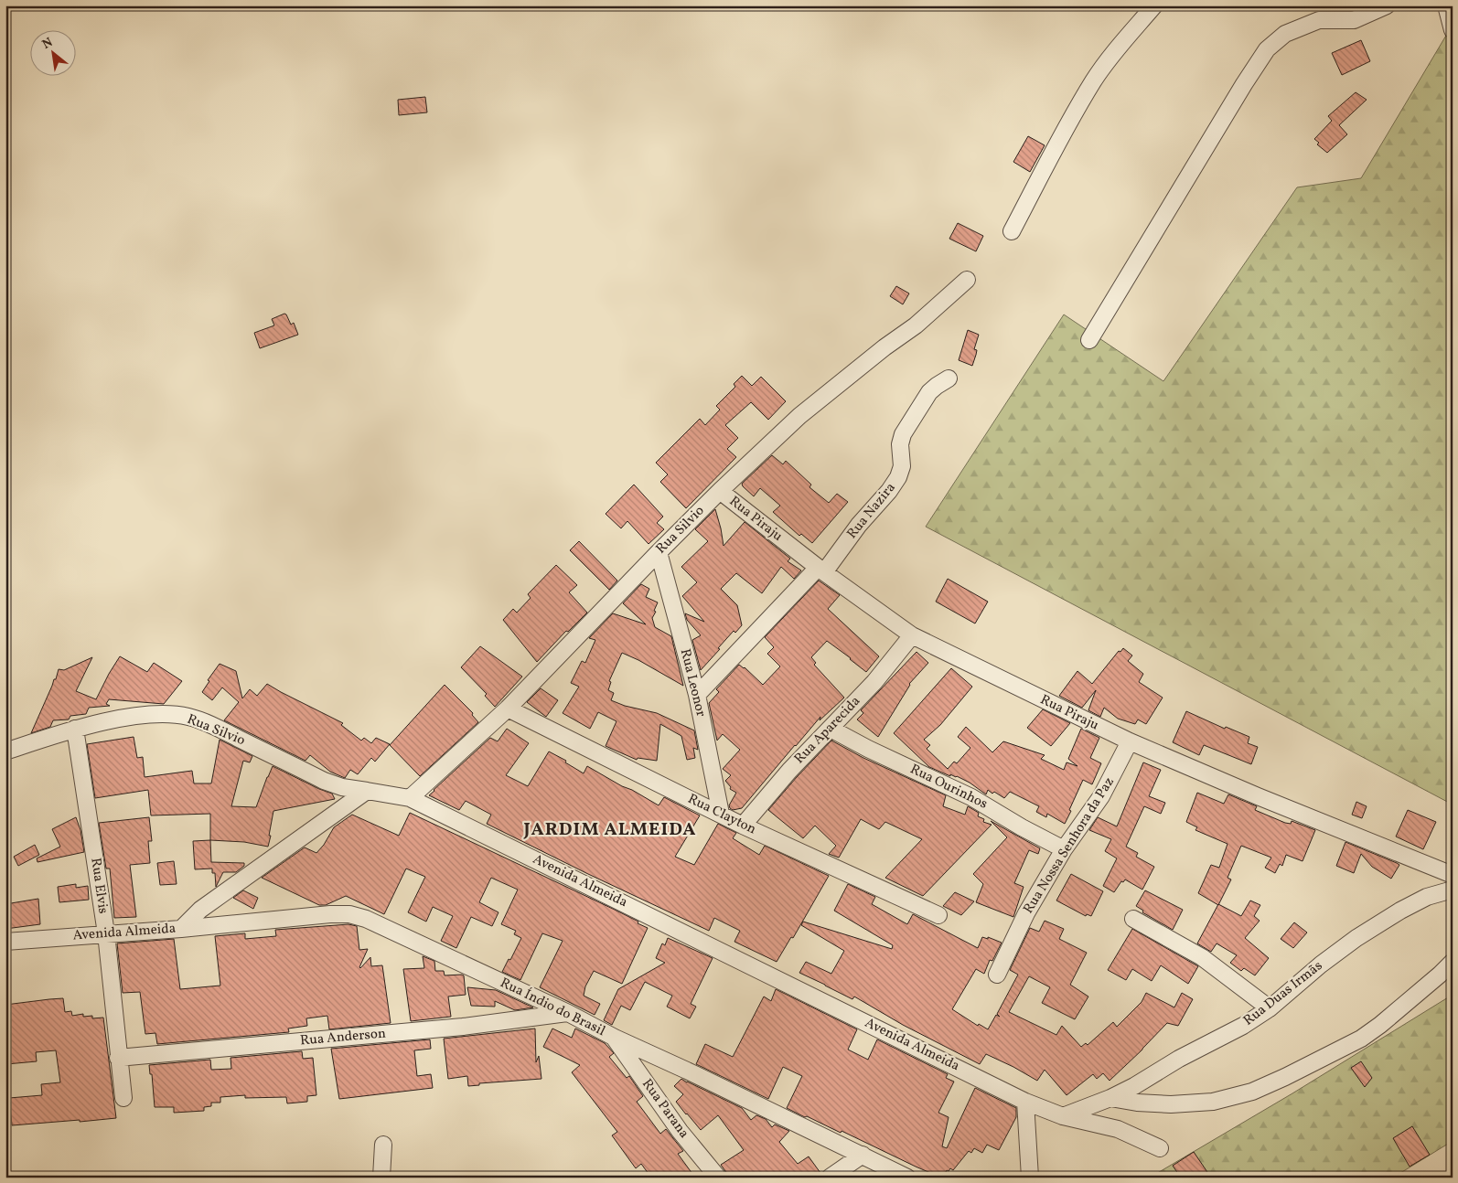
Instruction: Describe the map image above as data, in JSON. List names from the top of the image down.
{
  "streets": {
    "street": [
      "Rua Nazira",
      "Rua Piraju",
      "Rua Silvio",
      "Rua Leonor",
      "Rua Aparecida",
      "Rua Ourinhos",
      "Rua Clayton",
      "Rua Nossa Senhora da Paz",
      "Avenida Almeida",
      "Rua Elvis",
      "Rua Duas Irmãs",
      "Rua Índio do Brasil",
      "Rua Anderson",
      "Rua Parana"
    ]
  },
  "crossings": [
    ["Rua Nazira", "Rua Piraju"],
    ["Rua Nazira", "Rua Leonor"],
    ["Rua Piraju", "Rua Silvio"],
    ["Rua Piraju", "Rua Aparecida"],
    ["Rua Piraju", "Rua Nossa Senhora da Paz"],
    ["Rua Silvio", "Rua Leonor"],
    ["Rua Silvio", "Rua Clayton"],
    ["Rua Silvio", "Avenida Almeida"],
    ["Rua Silvio", "Rua Elvis"],
    ["Rua Leonor", "Rua Clayton"],
    ["Rua Aparecida", "Rua Ourinhos"],
    ["Rua Aparecida", "Rua Clayton"],
    ["Rua Ourinhos", "Rua Nossa Senhora da Paz"],
    ["Avenida Almeida", "Rua Elvis"],
    ["Avenida Almeida", "Rua Duas Irmãs"],
    ["Avenida Almeida", "Rua Índio do Brasil"],
    ["Rua Elvis", "Rua Anderson"],
    ["Rua Índio do Brasil", "Rua Anderson"],
    ["Rua Índio do Brasil", "Rua Parana"]
  ],
  "districts": ["JARDIM ALMEIDA"],
  "north": "top left"
}
